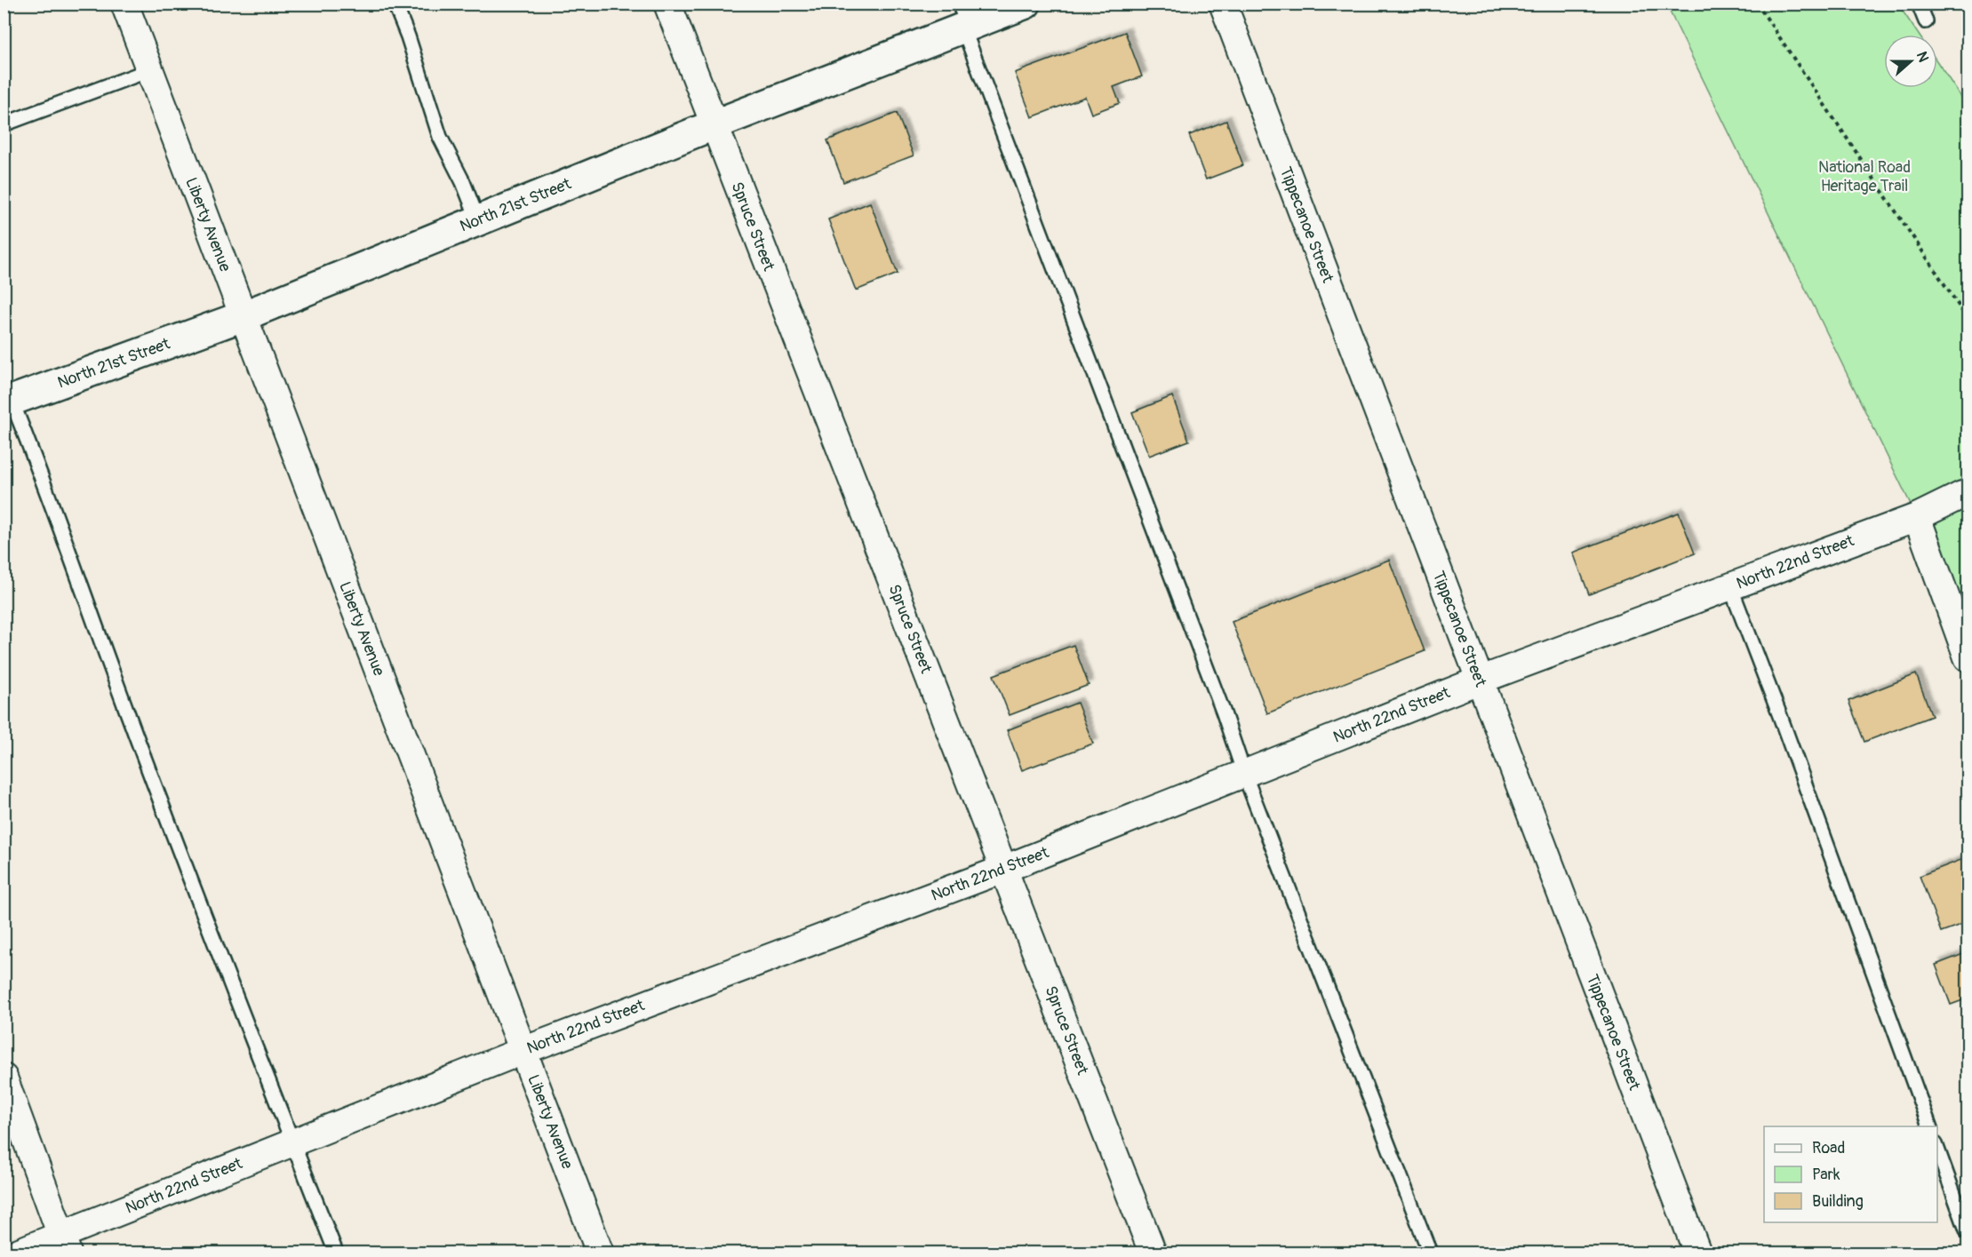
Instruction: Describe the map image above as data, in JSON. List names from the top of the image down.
{
  "streets": {
    "street": [
      "North 21st Street",
      "Liberty Avenue",
      "Tippecanoe Street",
      "Spruce Street",
      "North 22nd Street"
    ]
  },
  "crossings": [
    ["North 21st Street", "Liberty Avenue"],
    ["North 21st Street", "Spruce Street"],
    ["Liberty Avenue", "North 22nd Street"],
    ["Tippecanoe Street", "North 22nd Street"],
    ["Spruce Street", "North 22nd Street"]
  ],
  "parks": ["National Road Heritage Trail"],
  "legend": ["Road", "Park", "Building"],
  "north": "right"
}
